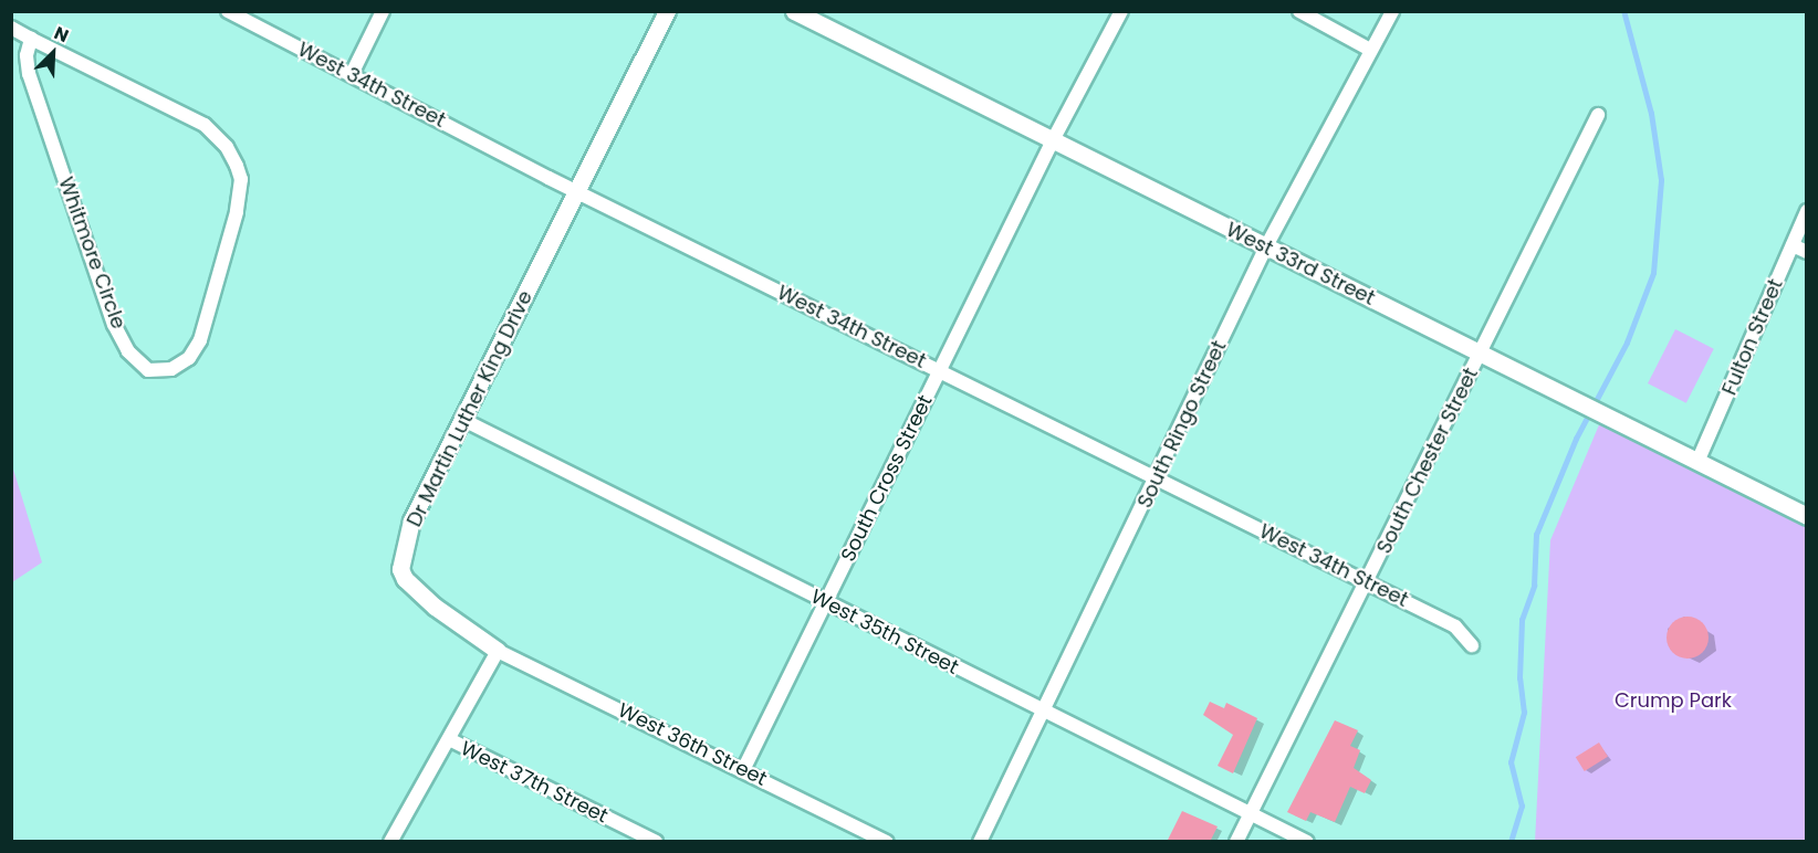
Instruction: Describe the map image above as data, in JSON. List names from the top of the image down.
{
  "streets": {
    "street": [
      "West 34th Street",
      "Whitmore Circle",
      "West 33rd Street",
      "Fulton Street",
      "Dr Martin Luther King Drive",
      "South Ringo Street",
      "South Chester Street",
      "South Cross Street",
      "West 35th Street",
      "West 36th Street",
      "West 37th Street"
    ]
  },
  "crossings": [
    ["West 34th Street", "Dr Martin Luther King Drive"],
    ["West 34th Street", "South Ringo Street"],
    ["West 34th Street", "South Chester Street"],
    ["West 34th Street", "South Cross Street"],
    ["West 33rd Street", "Fulton Street"],
    ["West 33rd Street", "South Ringo Street"],
    ["West 33rd Street", "South Chester Street"],
    ["West 33rd Street", "South Cross Street"],
    ["Dr Martin Luther King Drive", "West 35th Street"],
    ["Dr Martin Luther King Drive", "West 36th Street"],
    ["South Ringo Street", "West 35th Street"],
    ["South Chester Street", "West 35th Street"],
    ["South Cross Street", "West 35th Street"],
    ["South Cross Street", "West 36th Street"]
  ],
  "parks": ["Crump Park"],
  "north": "top right"
}
